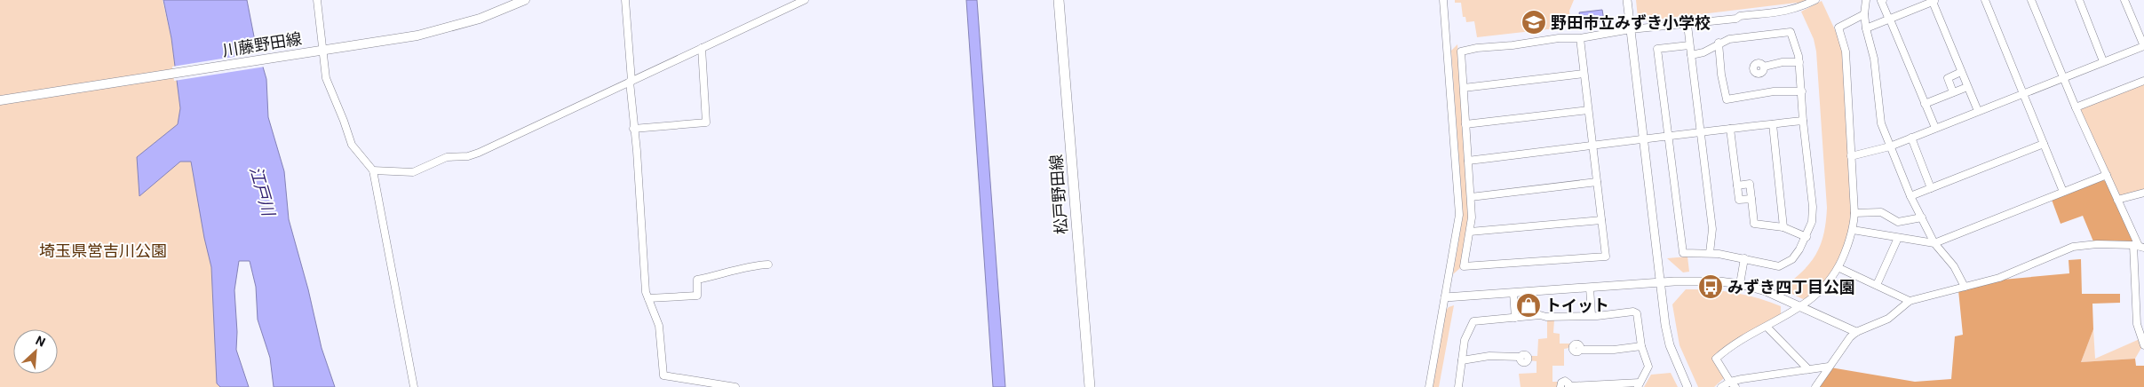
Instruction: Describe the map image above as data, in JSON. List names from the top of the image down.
{
  "streets": {
    "main road": ["川藤野田線", "松戸野田線"]
  },
  "water": ["江戸川"],
  "parks": ["埼玉県営吉川公園"],
  "places": {
    "school or university": ["野田市立みずき小学校"],
    "bus stop": ["みずき四丁目公園"],
    "shop": ["トイット"]
  },
  "north": "top right"
}
